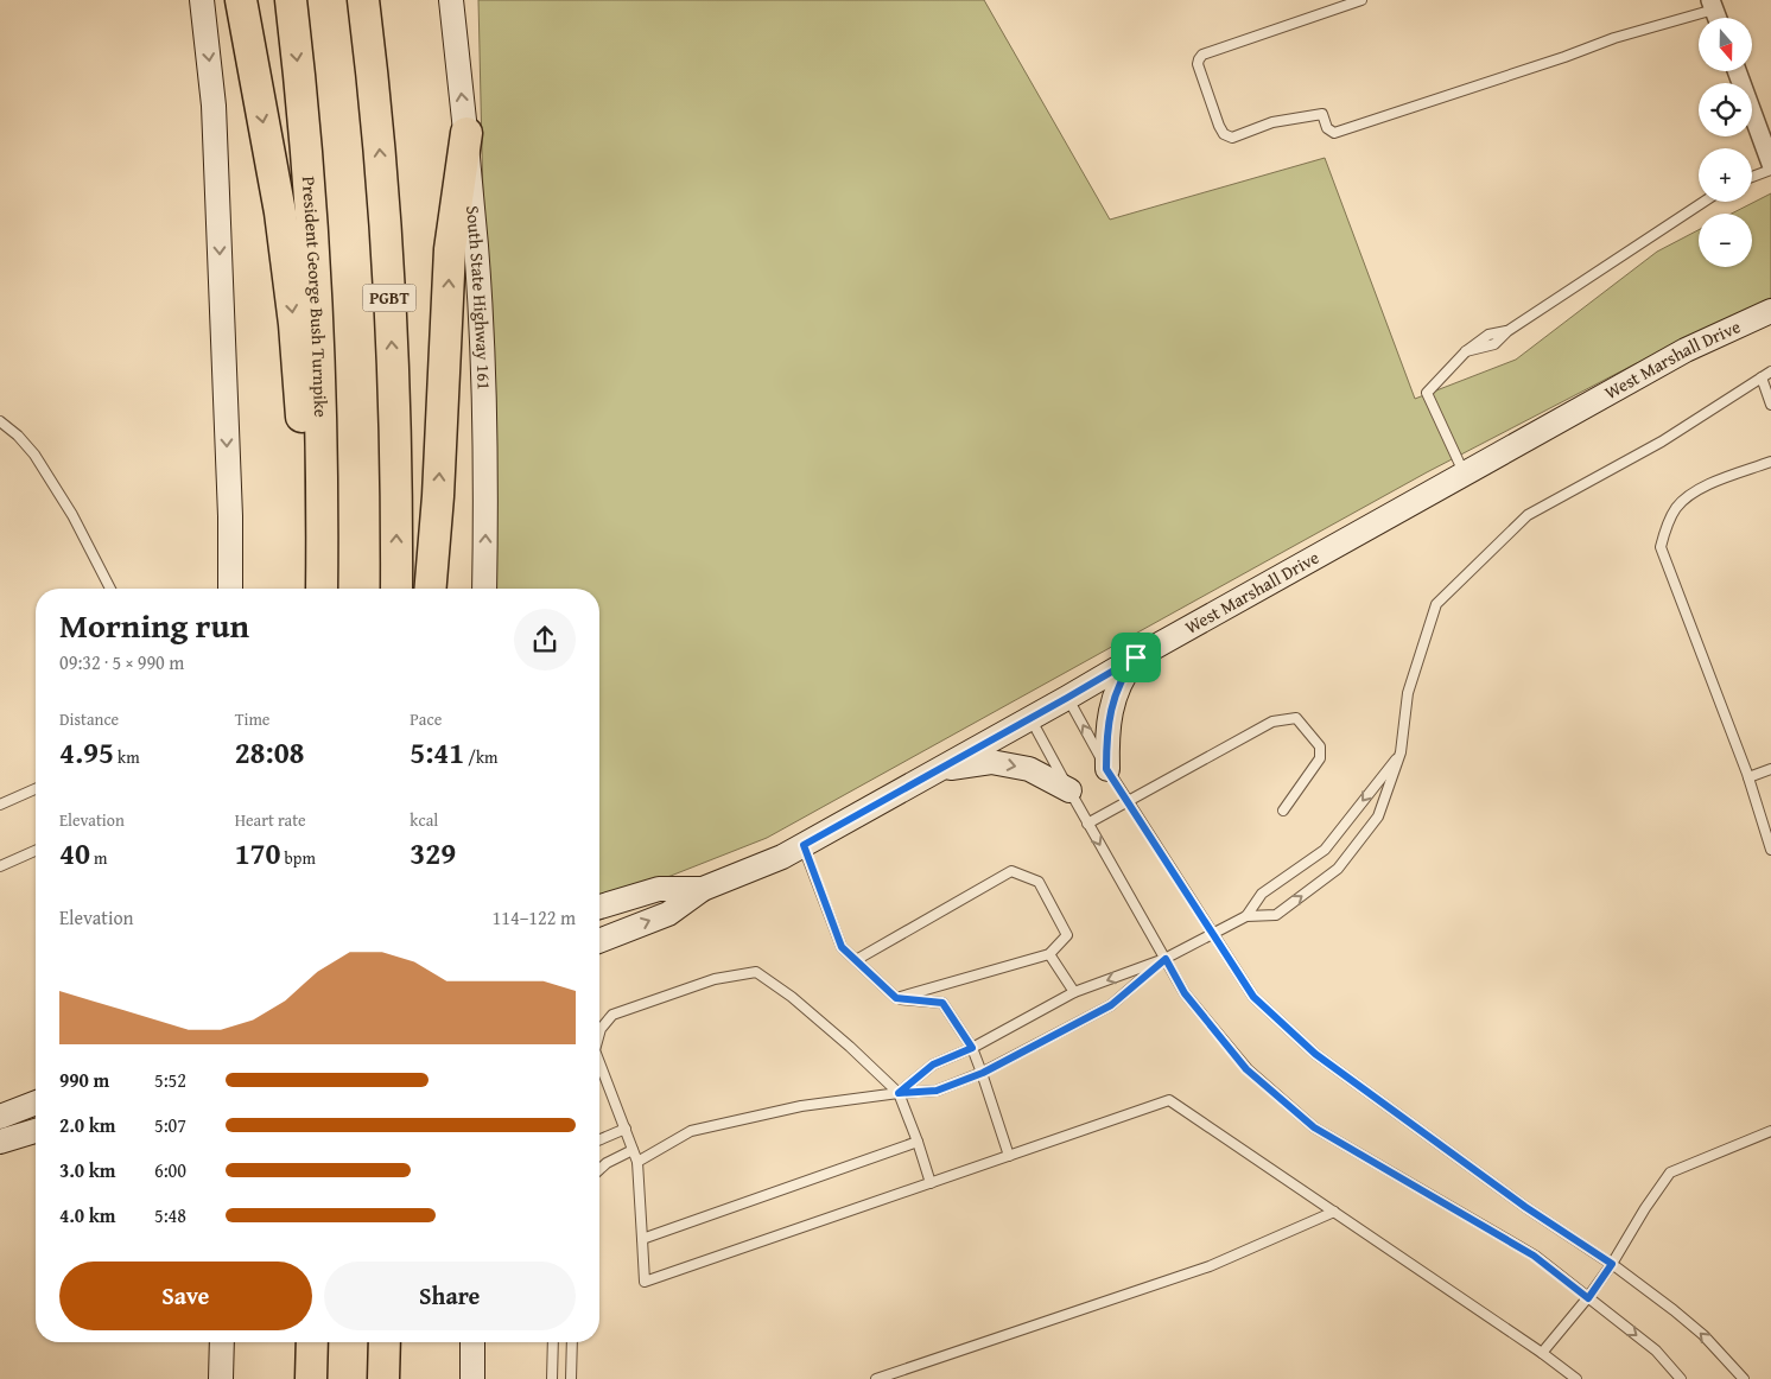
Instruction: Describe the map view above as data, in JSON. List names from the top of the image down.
{
  "streets": {
    "highway": ["President George Bush Turnpike", "PGBT"],
    "main road": ["South State Highway 161", "West Marshall Drive"]
  },
  "one_way": ["South State Highway 161"],
  "north": "bottom",
  "page": {
    "map_buttons": ["+", "−"],
    "heading": ["Morning run", "09:32 · 5 × 990 m"],
    "stats": [
      ["Distance", "4.95 km"],
      ["Time", "28:08"],
      ["Pace", "5:41 /km"],
      ["Elevation", "40 m"],
      ["Heart rate", "170 bpm"],
      ["kcal", "329"]
    ],
    "chart": ["Elevation", "114–122 m"],
    "list": [
      {
        "name": "990 m",
        "note": "5:52"
      },
      {
        "name": "2.0 km",
        "note": "5:07"
      },
      {
        "name": "3.0 km",
        "note": "6:00"
      },
      {
        "name": "4.0 km",
        "note": "5:48"
      }
    ],
    "buttons": ["Save", "Share"]
  }
}
